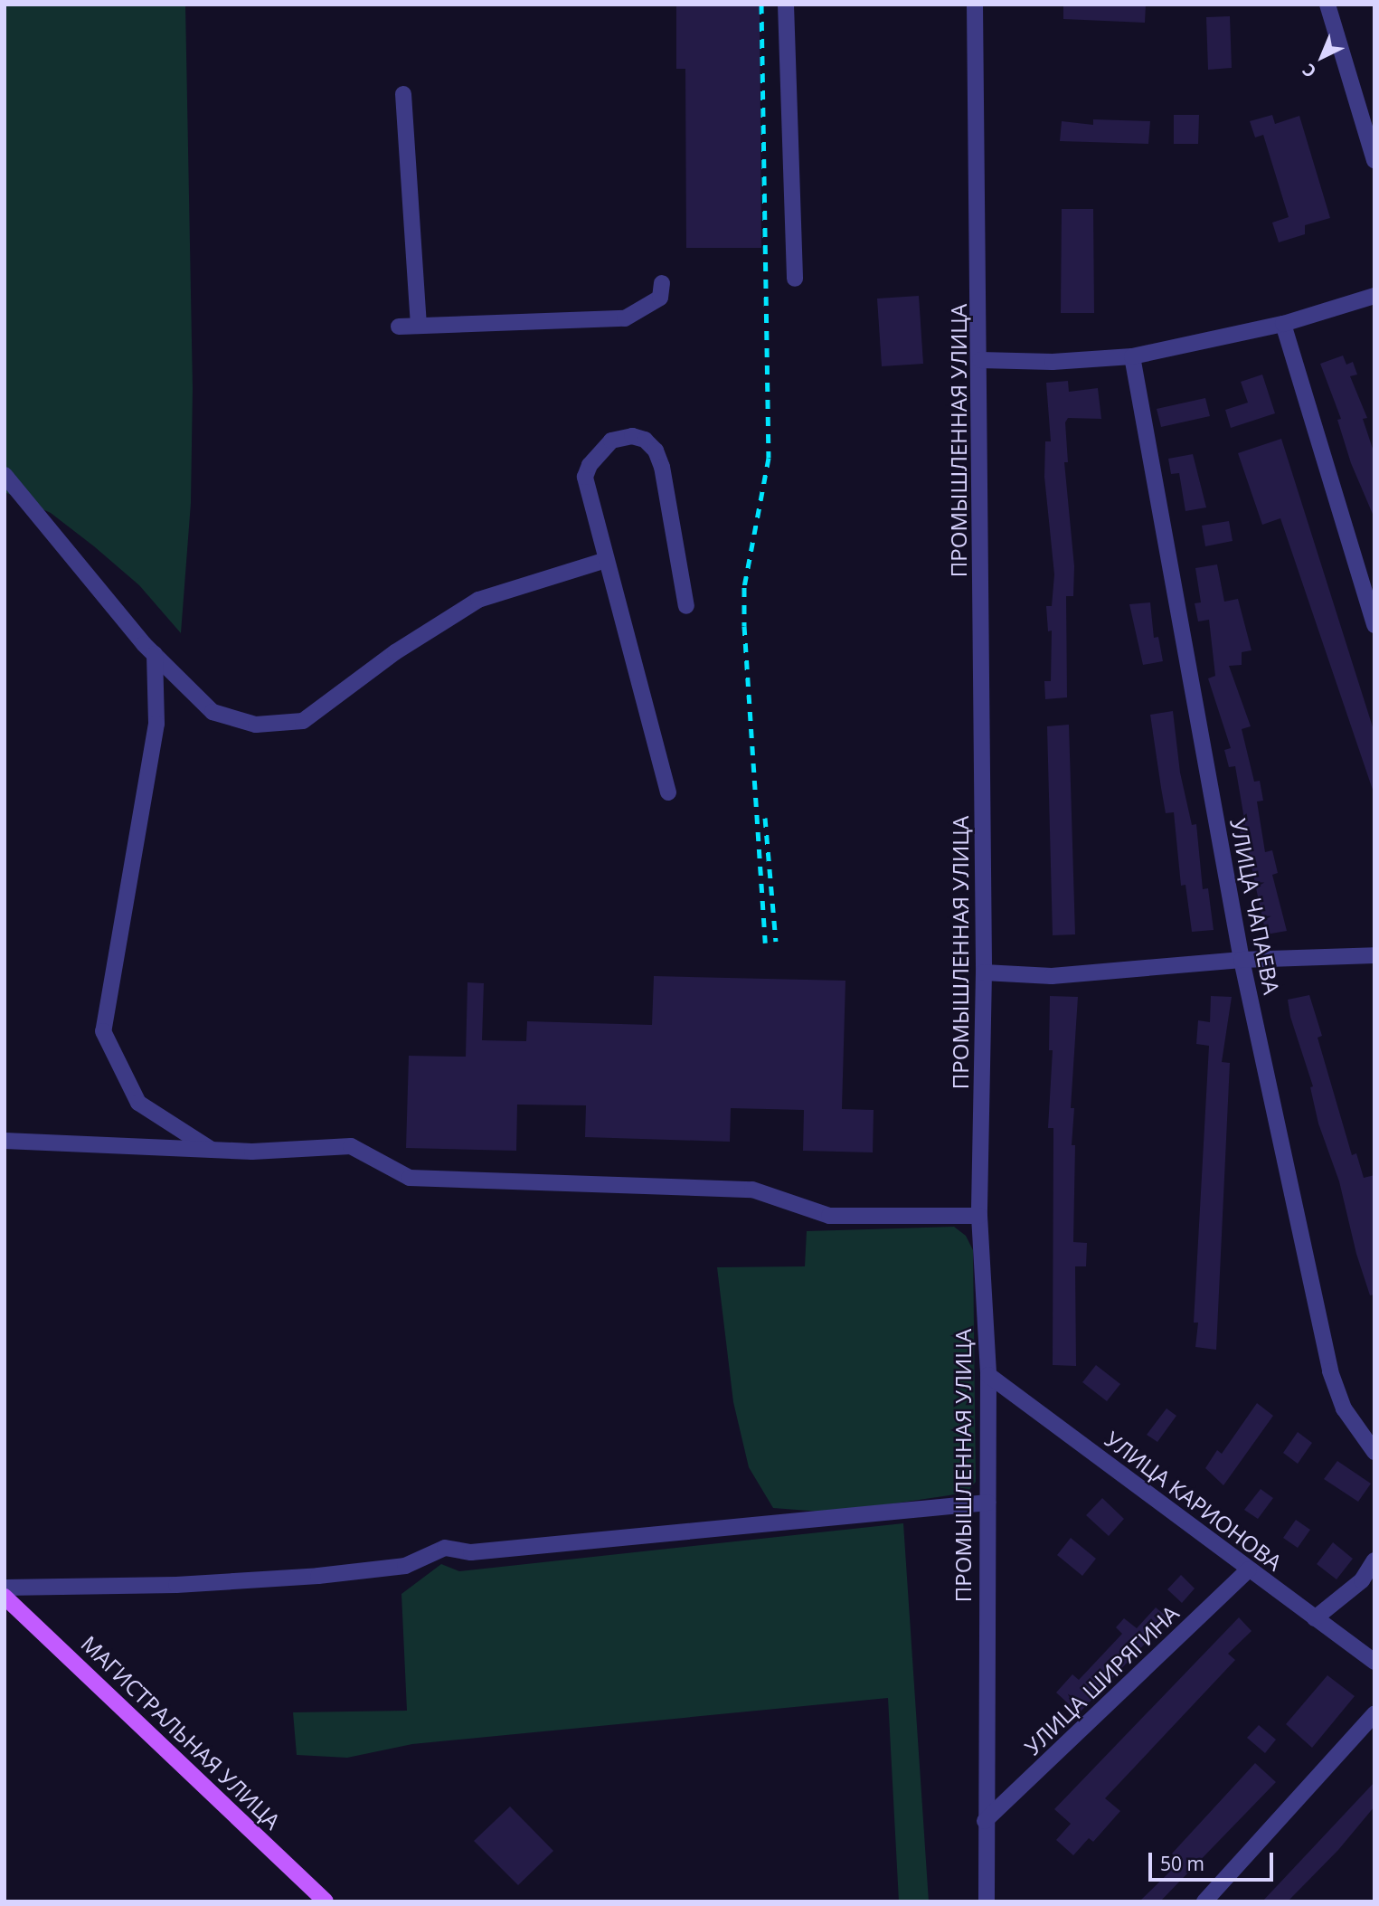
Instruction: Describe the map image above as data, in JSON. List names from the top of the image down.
{
  "streets": {
    "main road": ["МАГИСТРАЛЬНАЯ УЛИЦА"],
    "street": [
      "ПРОМЫШЛЕННАЯ УЛИЦА",
      "УЛИЦА ЧАПАЕВА",
      "УЛИЦА КАРИОНОВА",
      "УЛИЦА ШИРЯГИНА"
    ]
  },
  "crossings": [
    ["ПРОМЫШЛЕННАЯ УЛИЦА", "УЛИЦА КАРИОНОВА"],
    ["ПРОМЫШЛЕННАЯ УЛИЦА", "УЛИЦА ШИРЯГИНА"],
    ["УЛИЦА КАРИОНОВА", "УЛИЦА ШИРЯГИНА"]
  ],
  "scale_bar": "50 m",
  "north": "bottom left"
}
